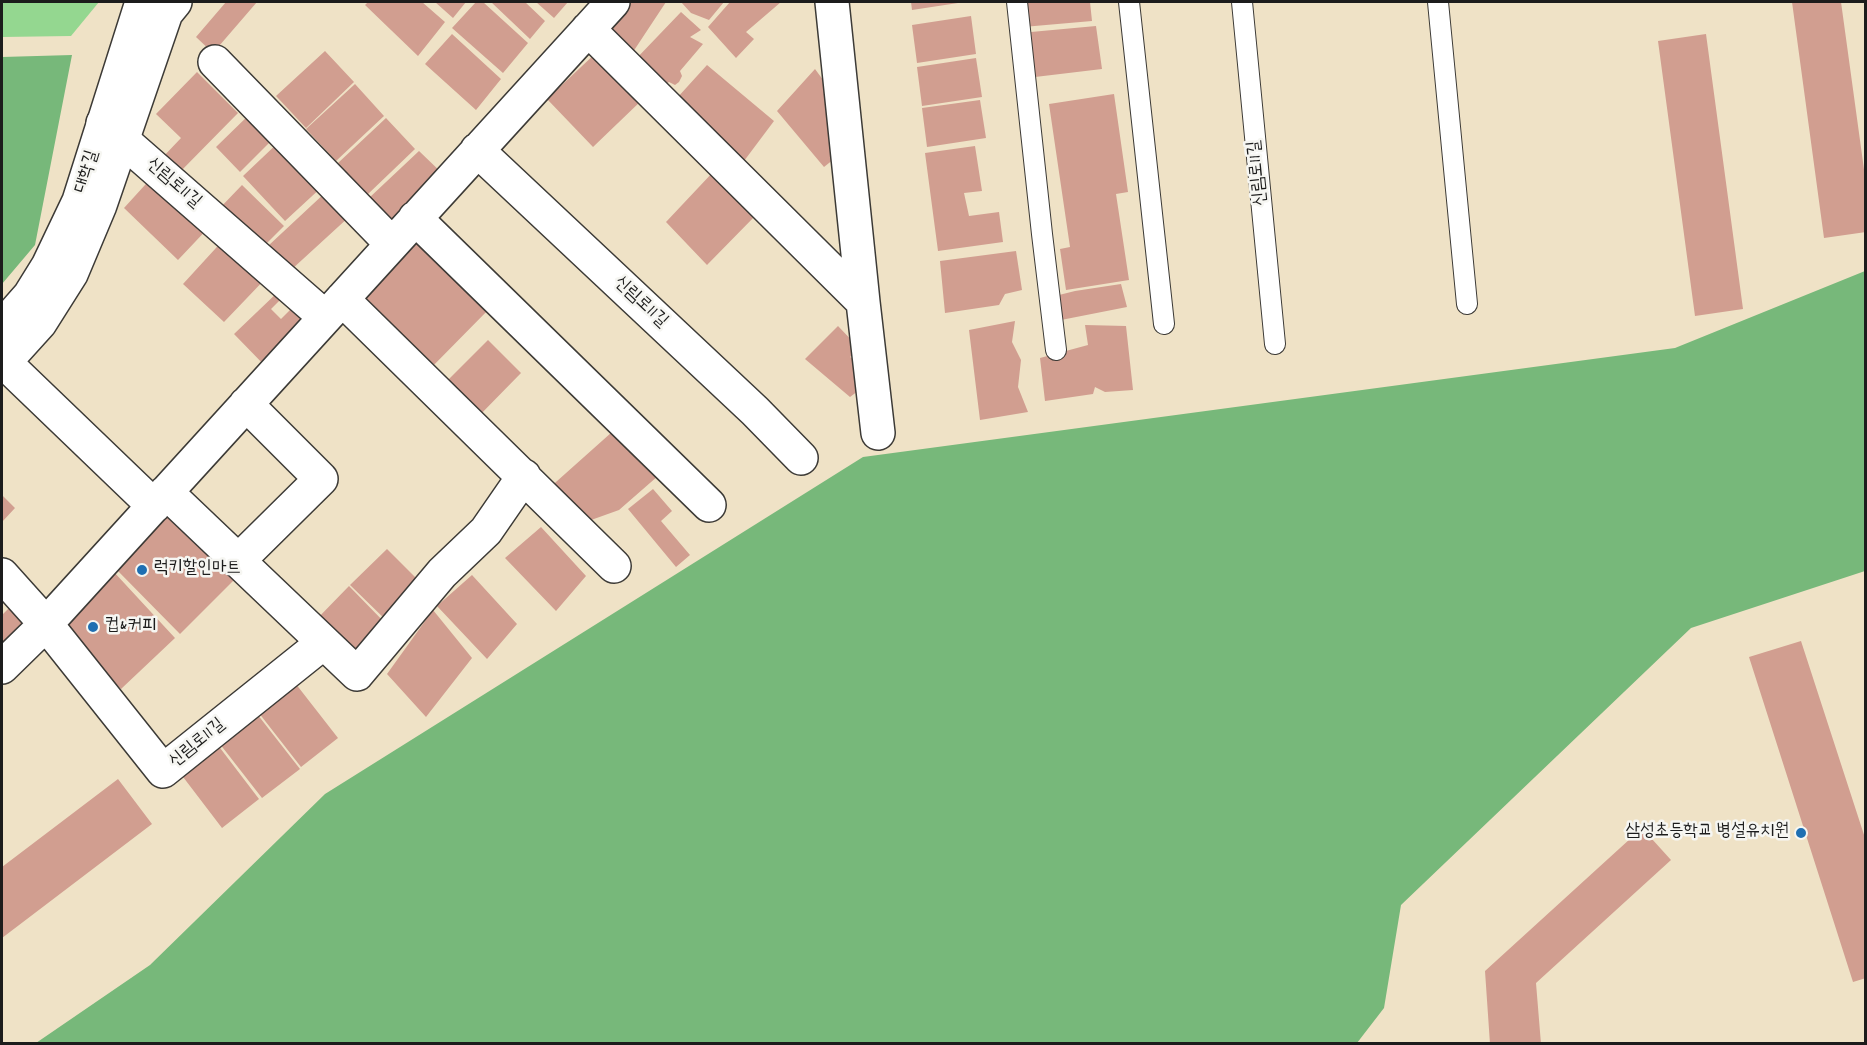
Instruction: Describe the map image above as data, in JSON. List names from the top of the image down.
{
  "streets": {
    "street": ["대학길", "신림로11길"]
  },
  "crossings": [
    ["대학길", "신림로11길"]
  ],
  "places": ["럭키할인마트", "컵&커피", "삼성초등학교 병설유치원"]
}
